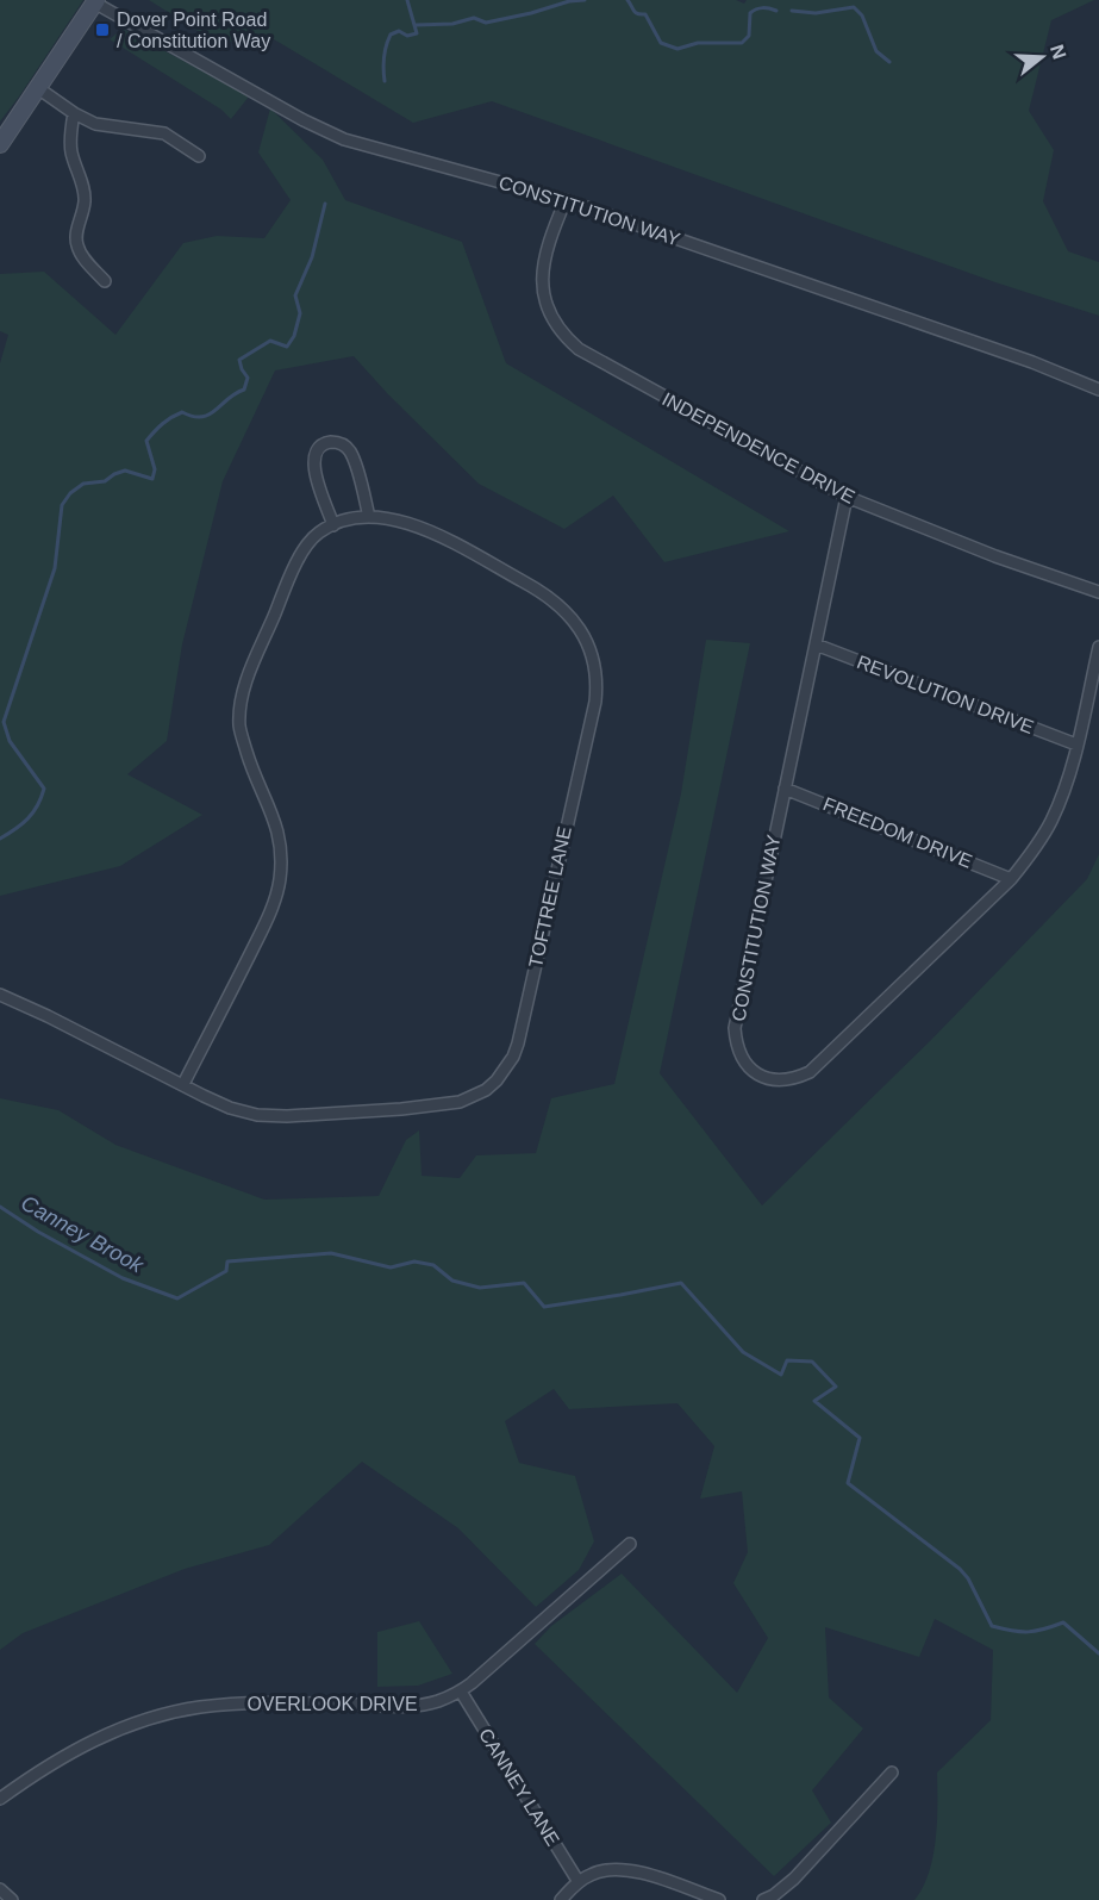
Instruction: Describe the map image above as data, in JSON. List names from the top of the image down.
{
  "streets": {
    "street": [
      "CONSTITUTION WAY",
      "INDEPENDENCE DRIVE",
      "REVOLUTION DRIVE",
      "FREEDOM DRIVE",
      "TOFTREE LANE",
      "OVERLOOK DRIVE",
      "CANNEY LANE"
    ]
  },
  "crossings": [
    ["CONSTITUTION WAY", "INDEPENDENCE DRIVE"],
    ["CONSTITUTION WAY", "REVOLUTION DRIVE"],
    ["CONSTITUTION WAY", "FREEDOM DRIVE"],
    ["OVERLOOK DRIVE", "CANNEY LANE"]
  ],
  "water": ["Canney Brook"],
  "places": {
    "transit": ["Dover Point Road / Constitution Way"]
  },
  "north": "right"
}
